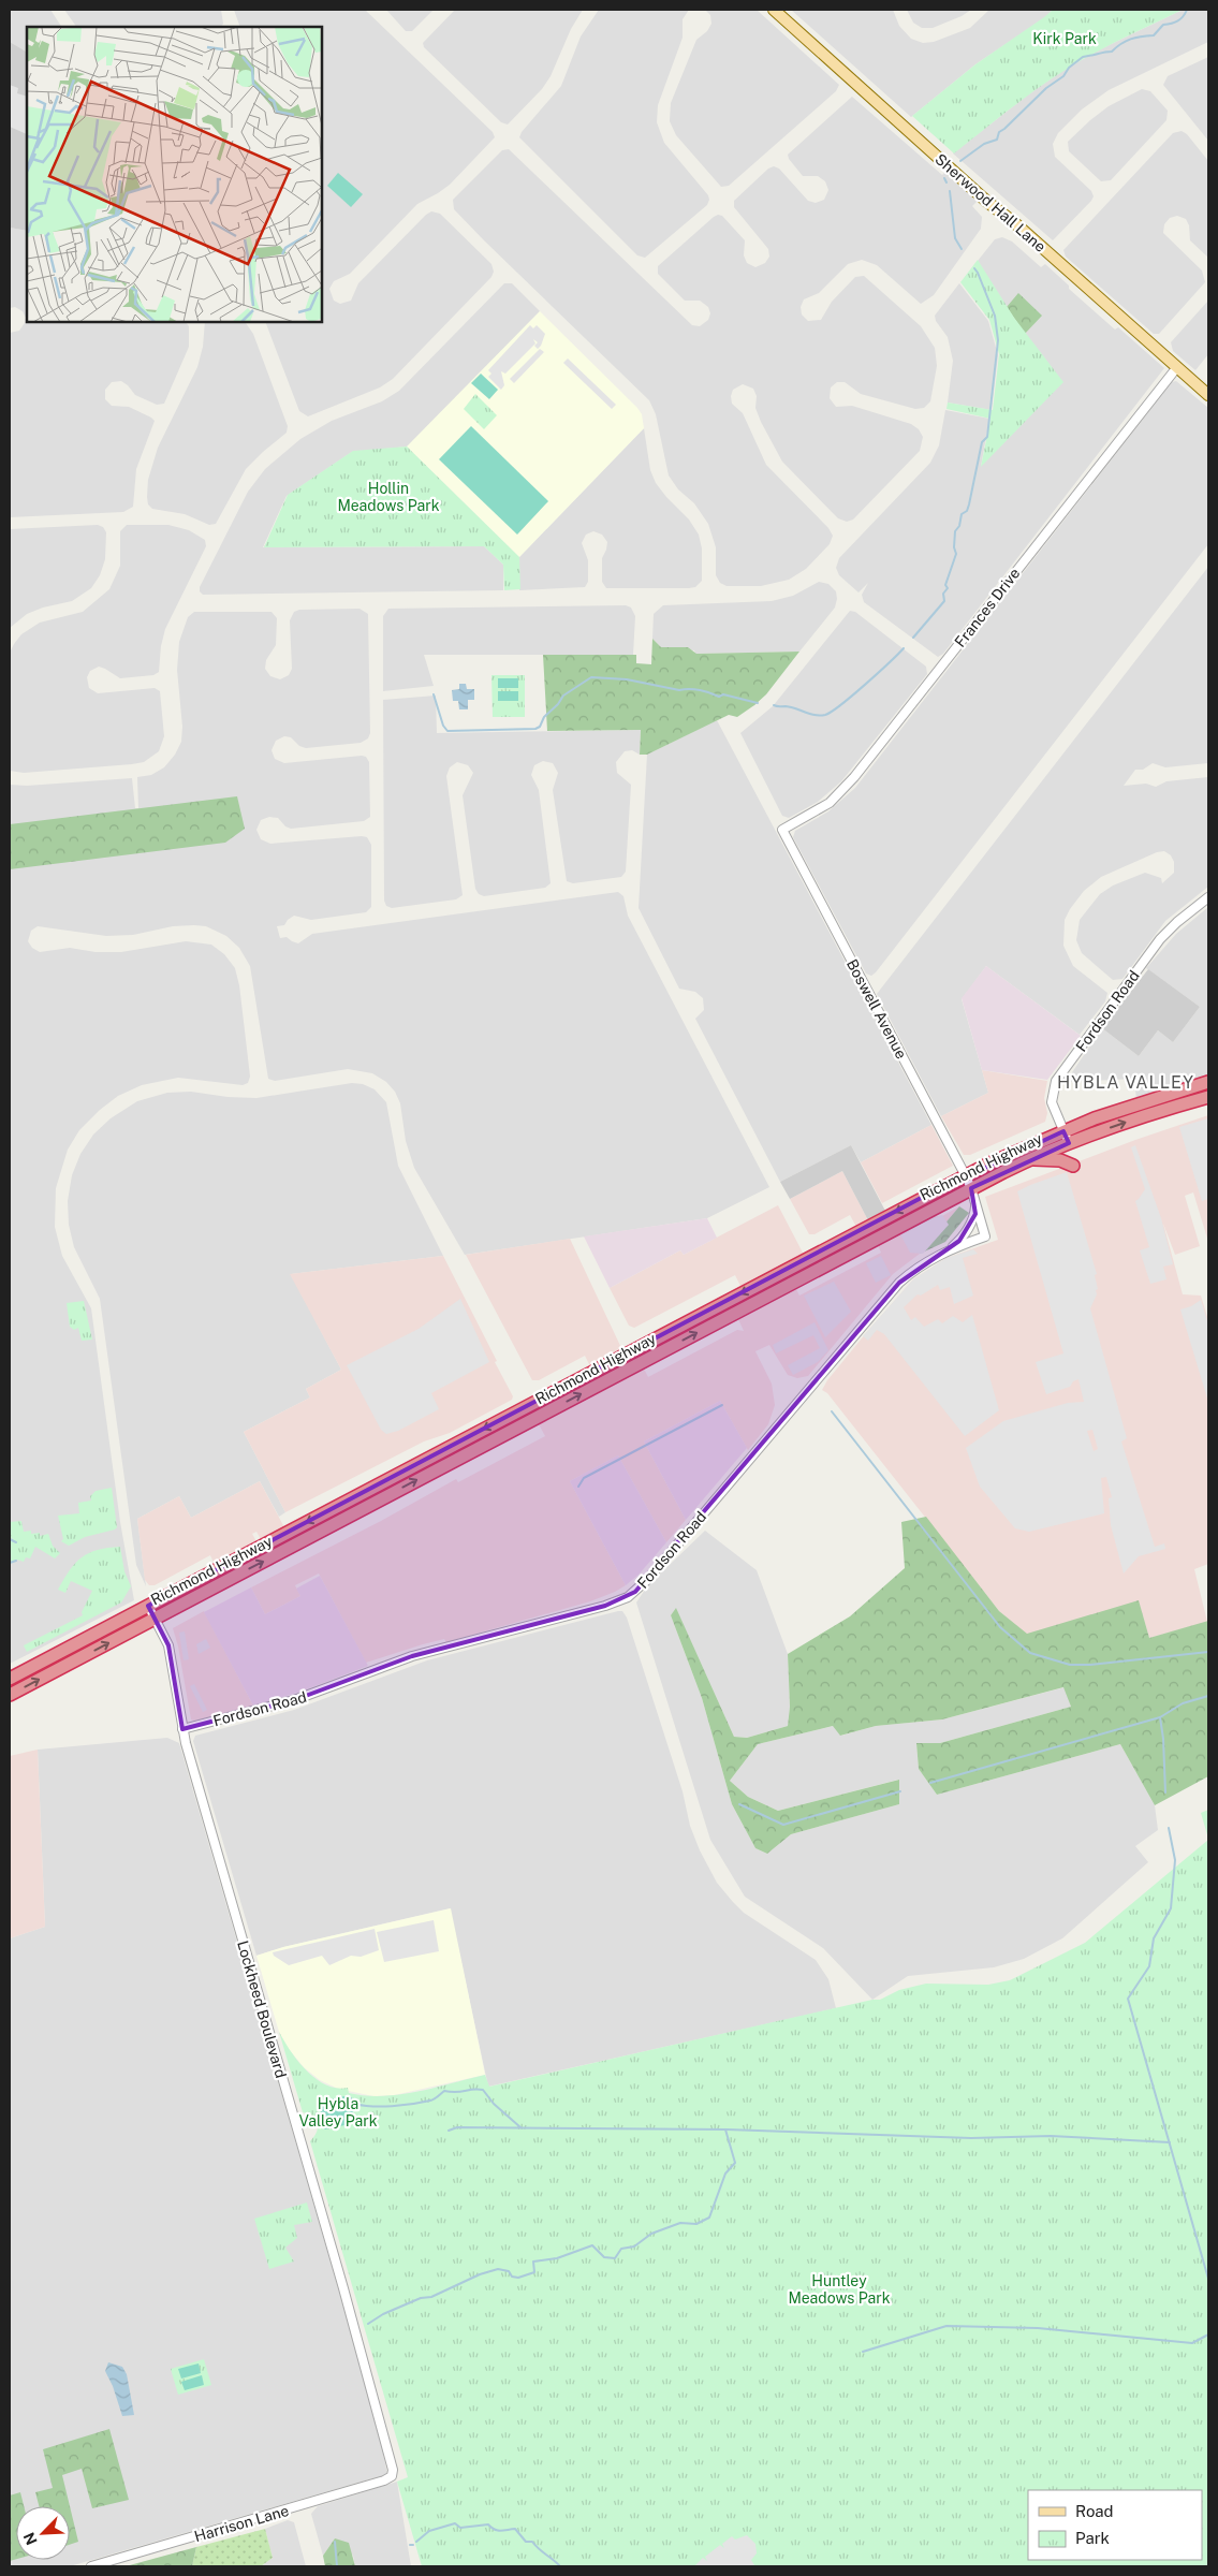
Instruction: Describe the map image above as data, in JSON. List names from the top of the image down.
{
  "streets": {
    "highway": ["Richmond Highway"],
    "main road": ["Sherwood Hall Lane"],
    "street": [
      "Frances Drive",
      "Boswell Avenue",
      "Fordson Road",
      "Lockheed Boulevard",
      "Harrison Lane"
    ]
  },
  "crossings": [
    ["Sherwood Hall Lane", "Frances Drive"],
    ["Frances Drive", "Boswell Avenue"],
    ["Boswell Avenue", "Fordson Road"],
    ["Boswell Avenue", "Richmond Highway"],
    ["Fordson Road", "Richmond Highway"],
    ["Fordson Road", "Lockheed Boulevard"],
    ["Richmond Highway", "Lockheed Boulevard"],
    ["Lockheed Boulevard", "Harrison Lane"]
  ],
  "districts": ["HYBLA VALLEY"],
  "parks": [
    "Kirk Park",
    "Hollin Meadows Park",
    "Hybla Valley Park",
    "Huntley Meadows Park"
  ],
  "legend": ["Road", "Park"],
  "north": "bottom left"
}
